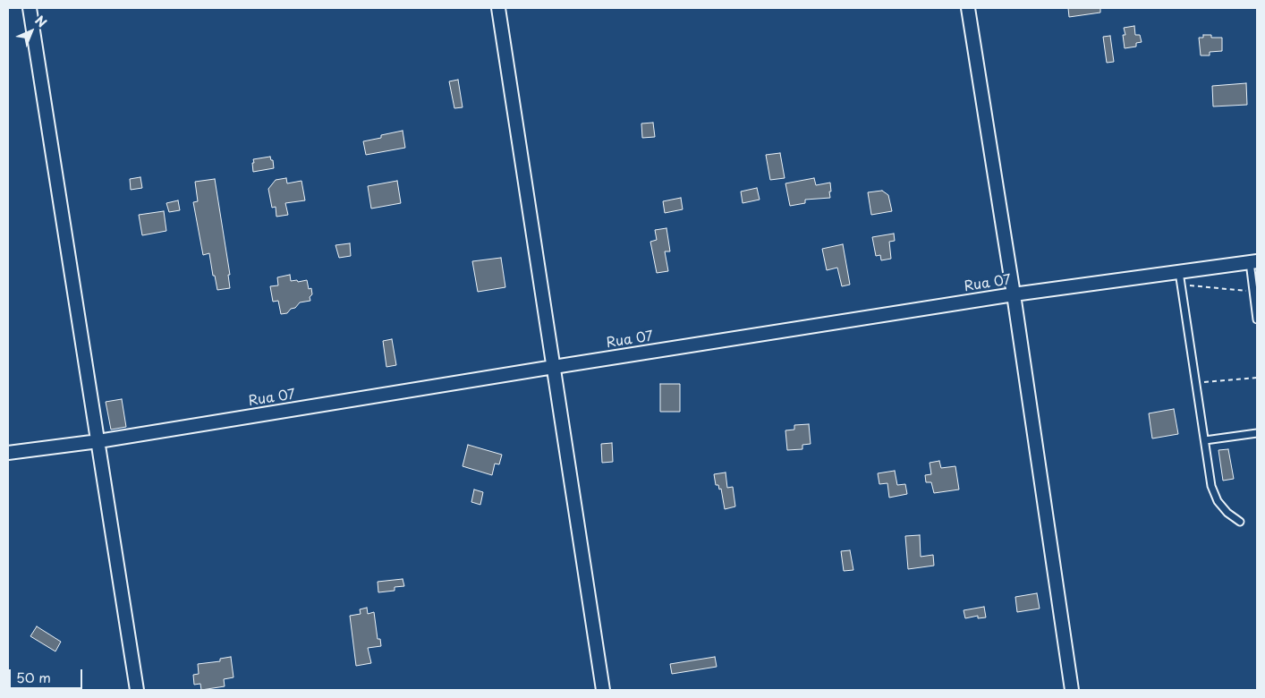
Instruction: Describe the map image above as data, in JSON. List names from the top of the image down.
{
  "streets": {
    "street": ["Rua 07"]
  },
  "scale_bar": "50 m",
  "north": "top right"
}
